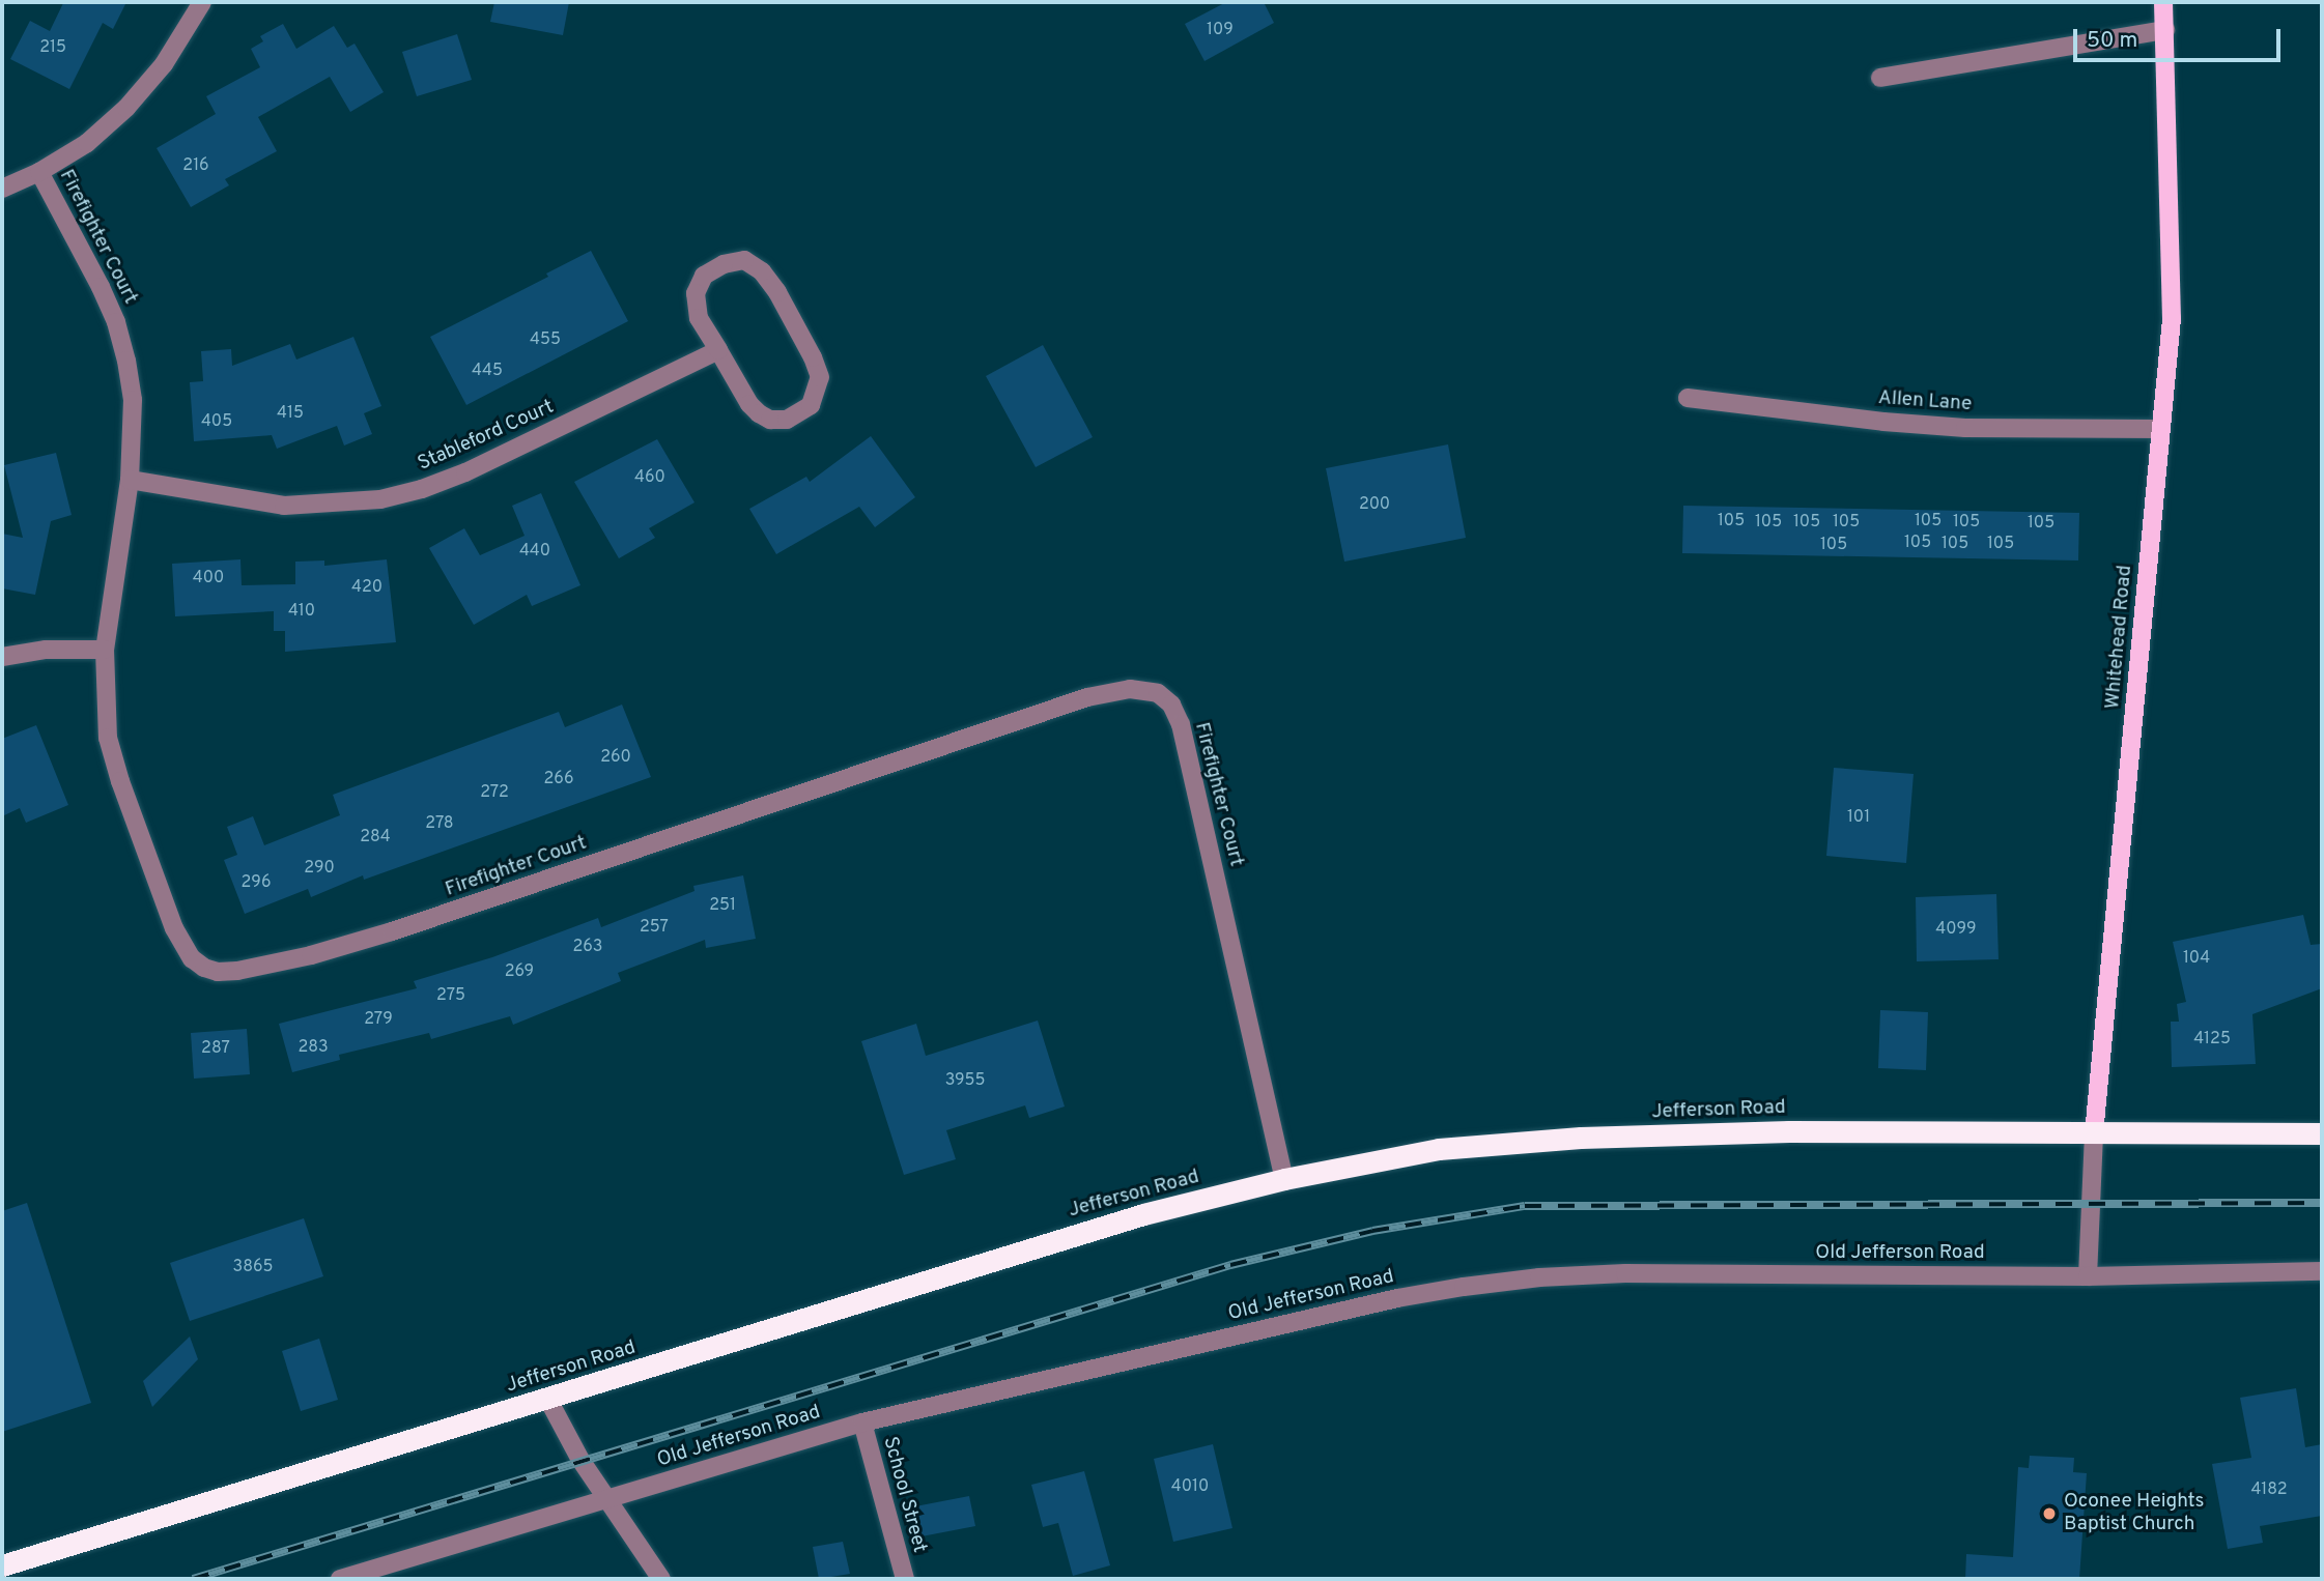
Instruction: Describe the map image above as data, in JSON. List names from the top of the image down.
{
  "streets": {
    "highway": ["Jefferson Road"],
    "main road": ["Whitehead Road"],
    "street": [
      "Firefighter Court",
      "Allen Lane",
      "Stableford Court",
      "Old Jefferson Road",
      "School Street"
    ]
  },
  "crossings": [
    ["Firefighter Court", "Stableford Court"],
    ["Firefighter Court", "Jefferson Road"],
    ["Allen Lane", "Whitehead Road"],
    ["Whitehead Road", "Jefferson Road"],
    ["Whitehead Road", "Old Jefferson Road"],
    ["Old Jefferson Road", "School Street"]
  ],
  "places": ["Oconee Heights Baptist Church"],
  "house_numbers": [
    "109",
    "215",
    "216",
    "455",
    "445",
    "415",
    "405",
    "460",
    "200",
    "105",
    "105",
    "105",
    "105",
    "105",
    "105",
    "105",
    "105",
    "105",
    "105",
    "105",
    "440",
    "400",
    "420",
    "410",
    "260",
    "266",
    "272",
    "101",
    "278",
    "284",
    "290",
    "296",
    "251",
    "257",
    "4099",
    "263",
    "104",
    "269",
    "275",
    "279",
    "4125",
    "283",
    "287",
    "3955",
    "3865",
    "4010",
    "4182"
  ],
  "scale_bar": "50 m"
}
